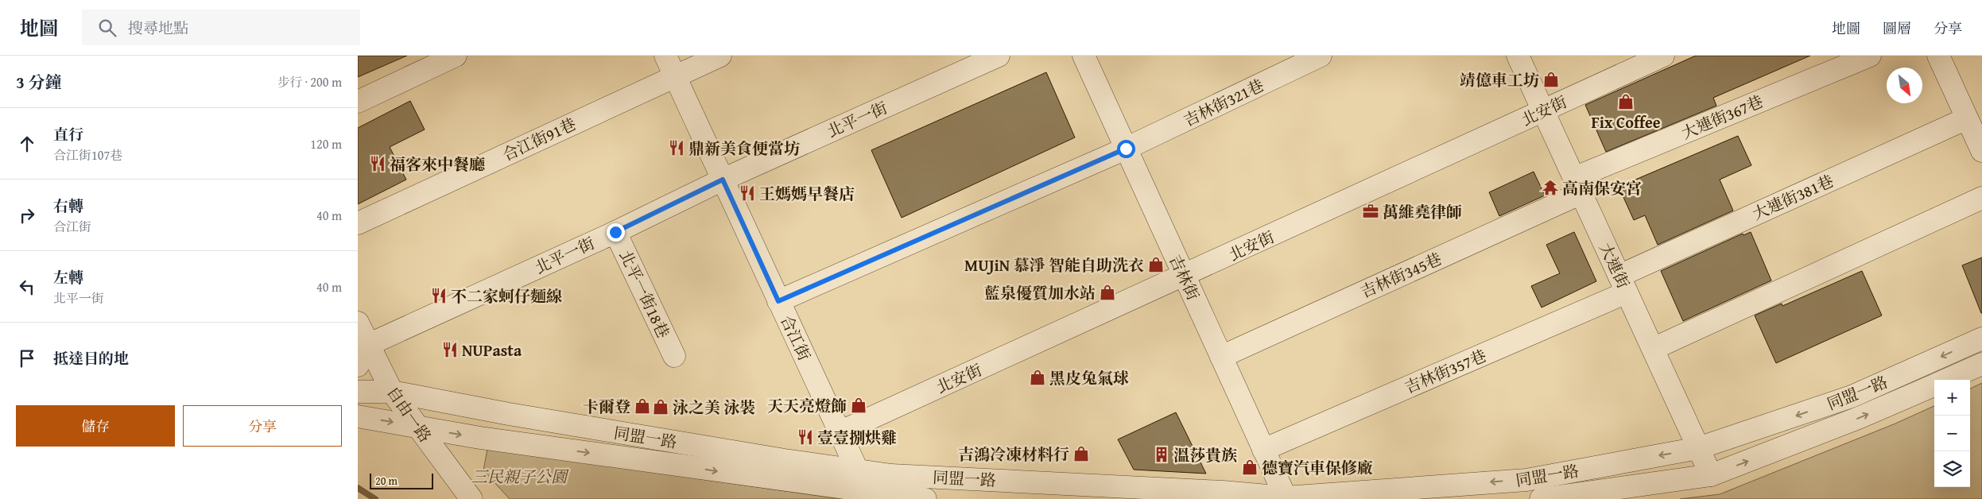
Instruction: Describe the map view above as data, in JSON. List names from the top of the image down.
{
  "streets": {
    "street": [
      "吉林街321巷",
      "北安街",
      "大連街367巷",
      "北平一街",
      "合江街91巷",
      "大連街381巷",
      "大連街",
      "吉林街345巷",
      "吉林街",
      "北平一街18巷",
      "合江街",
      "吉林街357巷",
      "同盟一路",
      "自由一路"
    ]
  },
  "crossings": [
    ["吉林街321巷", "吉林街"],
    ["吉林街321巷", "合江街"],
    ["北安街", "大連街"],
    ["北安街", "吉林街"],
    ["北安街", "合江街"],
    ["大連街367巷", "大連街"],
    ["大連街367巷", "吉林街345巷"],
    ["北平一街", "北平一街18巷"],
    ["北平一街", "合江街"],
    ["北平一街", "自由一路"],
    ["合江街91巷", "合江街"],
    ["大連街381巷", "大連街"],
    ["大連街381巷", "吉林街357巷"],
    ["大連街", "吉林街345巷"],
    ["大連街", "吉林街357巷"],
    ["大連街", "同盟一路"],
    ["吉林街345巷", "吉林街"],
    ["吉林街", "吉林街357巷"],
    ["吉林街", "同盟一路"],
    ["合江街", "同盟一路"],
    ["同盟一路", "自由一路"]
  ],
  "parks": ["三民親子公園"],
  "places": {
    "shop": [
      "靖億車工坊",
      "Fix Coffee",
      "MUJiN 慕淨 智能自助洗衣",
      "藍泉優質加水站",
      "黑皮兔氣球",
      "天天亮燈飾",
      "卡爾登",
      "泳之美 泳裝",
      "吉鴻冷凍材料行",
      "德寶汽車保修廠"
    ],
    "restaurant": [
      "鼎新美食便當坊",
      "福客來中餐廳",
      "王媽媽早餐店",
      "不二家蚵仔麵線",
      "NUPasta",
      "壹壹捌烘雞"
    ],
    "temple": ["高南保安宮"],
    "office": ["萬維堯律師"],
    "building": ["溫莎貴族"]
  },
  "scale_bar": "20 m",
  "north": "bottom right",
  "page": {
    "header": "地圖",
    "search": "搜尋地點",
    "nav": ["地圖", "圖層", "分享"],
    "heading": ["3 分鐘", "步行 · 200 m"],
    "list": [
      ["直行", "合江街107巷", "120 m"],
      ["右轉", "合江街", "40 m"],
      ["左轉", "北平一街", "40 m"],
      "抵達目的地"
    ],
    "map_buttons": ["+", "−"],
    "buttons": ["儲存", "分享"],
    "scale": "20 m"
  }
}
